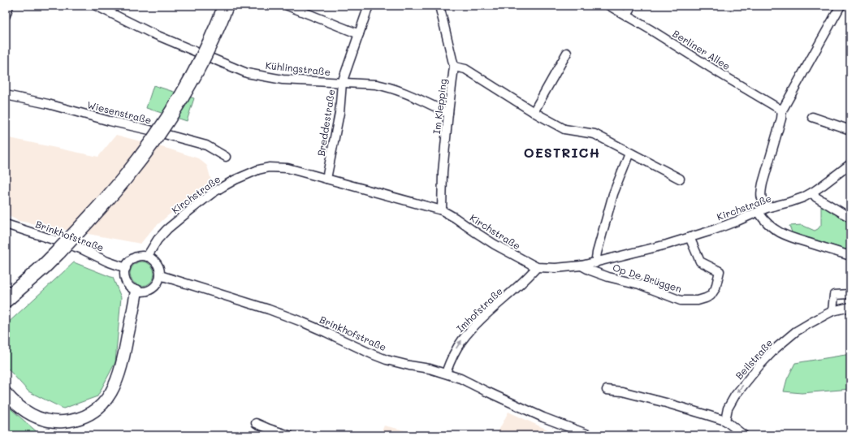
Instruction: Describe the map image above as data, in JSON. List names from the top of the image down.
{
  "streets": {
    "street": [
      "Berliner Allee",
      "Kühlingstraße",
      "Im Klepping",
      "Wiesenstraße",
      "Breddestraße",
      "Kirchstraße",
      "Brinkhofstraße",
      "Op De Brüggen",
      "Imhofstraße",
      "Beilstraße"
    ]
  },
  "crossings": [
    ["Kühlingstraße", "Im Klepping"],
    ["Kühlingstraße", "Breddestraße"],
    ["Im Klepping", "Kirchstraße"],
    ["Breddestraße", "Kirchstraße"],
    ["Kirchstraße", "Brinkhofstraße"],
    ["Kirchstraße", "Op De Brüggen"],
    ["Kirchstraße", "Imhofstraße"],
    ["Brinkhofstraße", "Imhofstraße"]
  ],
  "one_way": ["Imhofstraße", "Beilstraße"],
  "districts": ["OESTRICH"]
}
